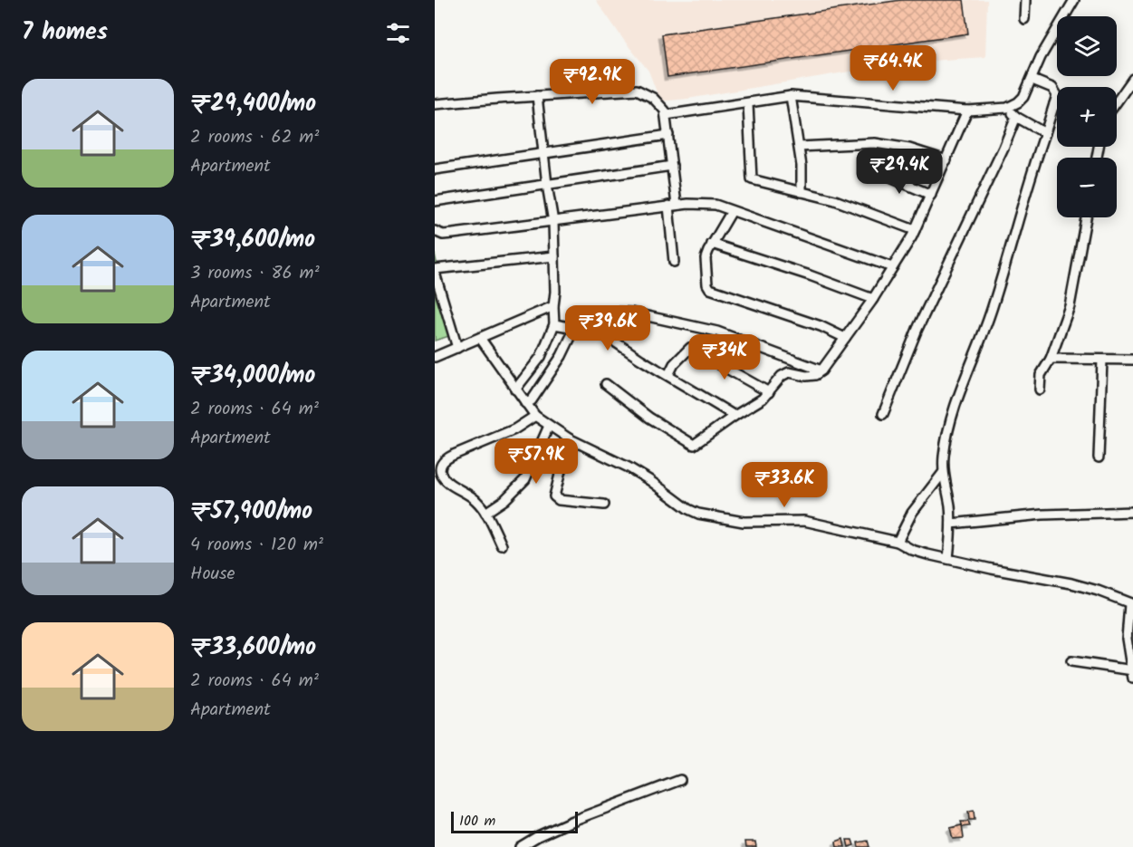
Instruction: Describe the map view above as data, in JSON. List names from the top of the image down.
{
  "scale_bar": "100 m",
  "page": {
    "heading": "7 homes",
    "map_buttons": ["+", "−"],
    "price": [
      "₹64.4K",
      "₹92.9K",
      "₹29.4K",
      "₹39.6K",
      "₹34K",
      "₹57.9K",
      "₹33.6K"
    ],
    "list": [
      {
        "name": "₹29,400/mo",
        "note": "2 rooms · 62 m² · Apartment"
      },
      {
        "name": "₹39,600/mo",
        "note": "3 rooms · 86 m² · Apartment"
      },
      {
        "name": "₹34,000/mo",
        "note": "2 rooms · 64 m² · Apartment"
      },
      {
        "name": "₹57,900/mo",
        "note": "4 rooms · 120 m² · House"
      },
      {
        "name": "₹33,600/mo",
        "note": "2 rooms · 64 m² · Apartment"
      }
    ],
    "scale": "100 m"
  }
}
